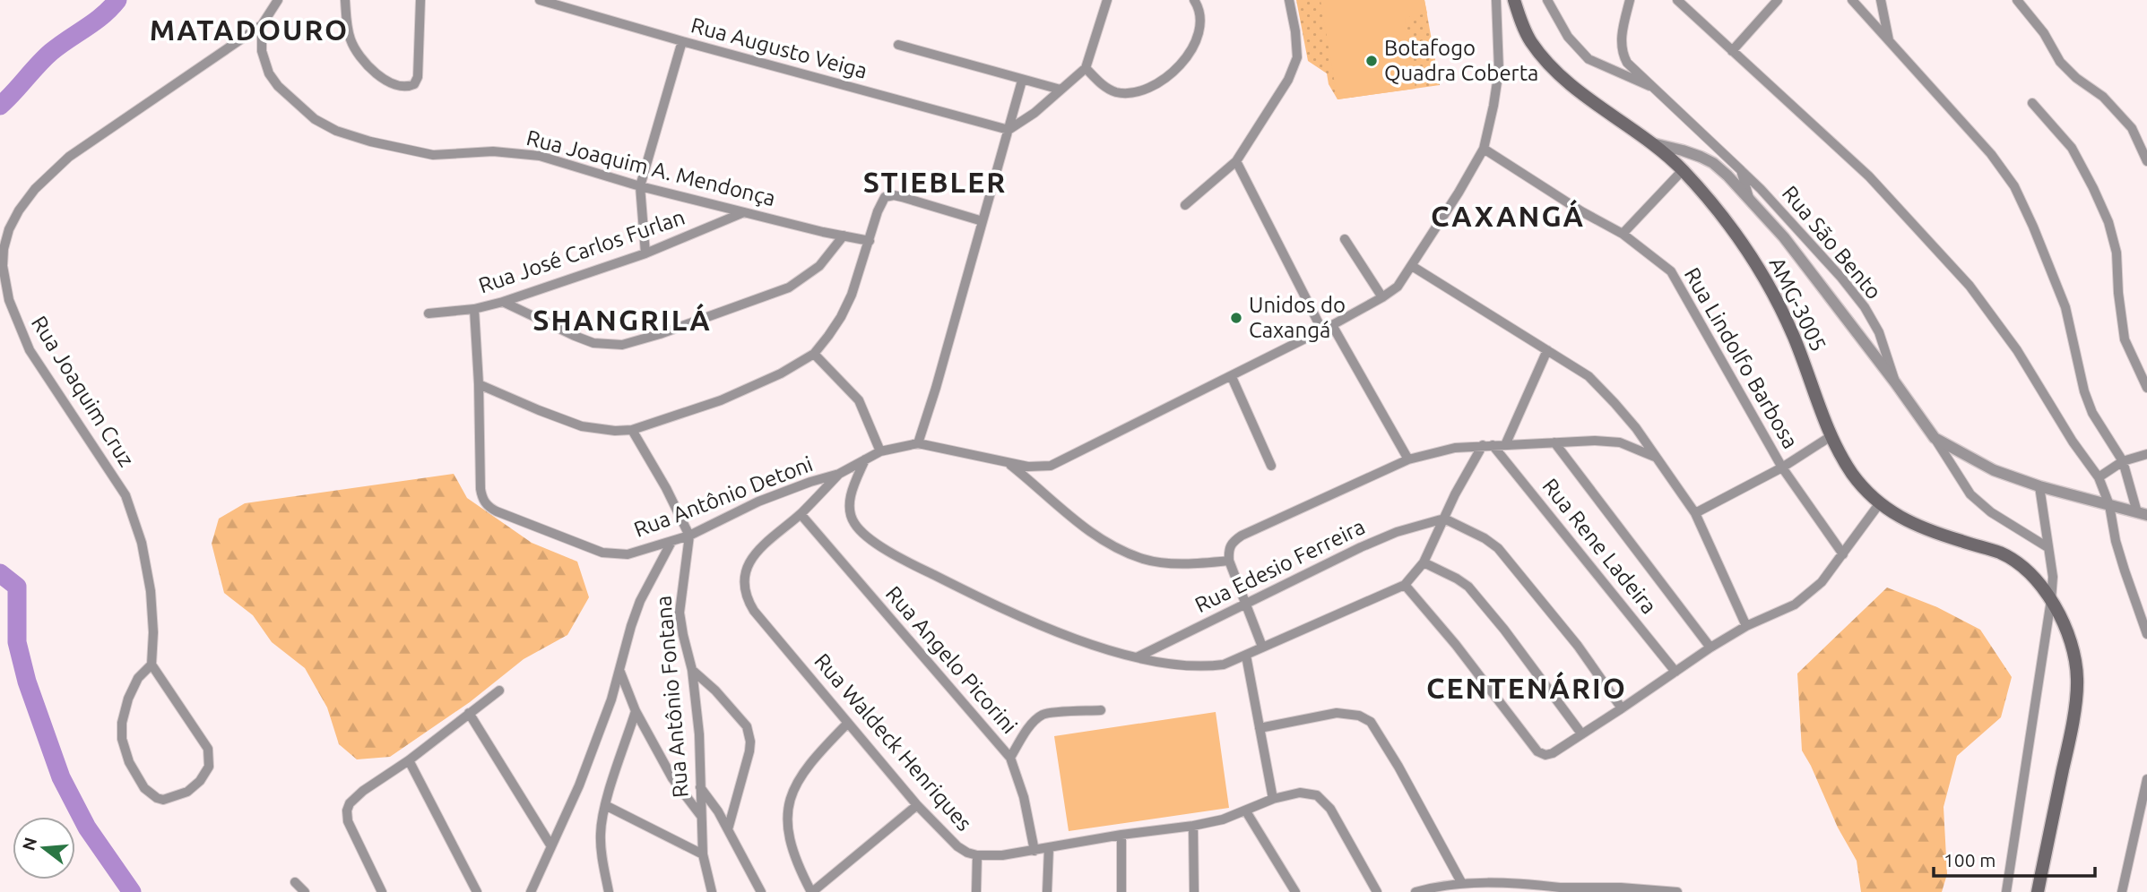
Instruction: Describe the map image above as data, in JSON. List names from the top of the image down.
{
  "streets": {
    "main road": ["AMG-3005"],
    "street": [
      "Rua Augusto Veiga",
      "Rua Joaquim A. Mendonça",
      "Rua São Bento",
      "Rua José Carlos Furlan",
      "Rua Lindolfo Barbosa",
      "Rua Joaquim Cruz",
      "Rua Antônio Detoni",
      "Rua Rene Ladeira",
      "Rua Edesio Ferreira",
      "Rua Angelo Picorini",
      "Rua Antônio Fontana",
      "Rua Waldeck Henriques"
    ]
  },
  "crossings": [
    ["Rua Joaquim A. Mendonça", "Rua José Carlos Furlan"],
    ["Rua Joaquim A. Mendonça", "Rua Joaquim Cruz"],
    ["Rua Antônio Detoni", "Rua Antônio Fontana"],
    ["Rua Antônio Detoni", "Rua Waldeck Henriques"],
    ["Rua Angelo Picorini", "Rua Waldeck Henriques"]
  ],
  "districts": [
    "MATADOURO",
    "STIEBLER",
    "CAXANGÁ",
    "SHANGRILÁ",
    "CENTENÁRIO"
  ],
  "places": ["Botafogo Quadra Coberta", "Unidos do Caxangá"],
  "scale_bar": "100 m",
  "north": "left"
}
